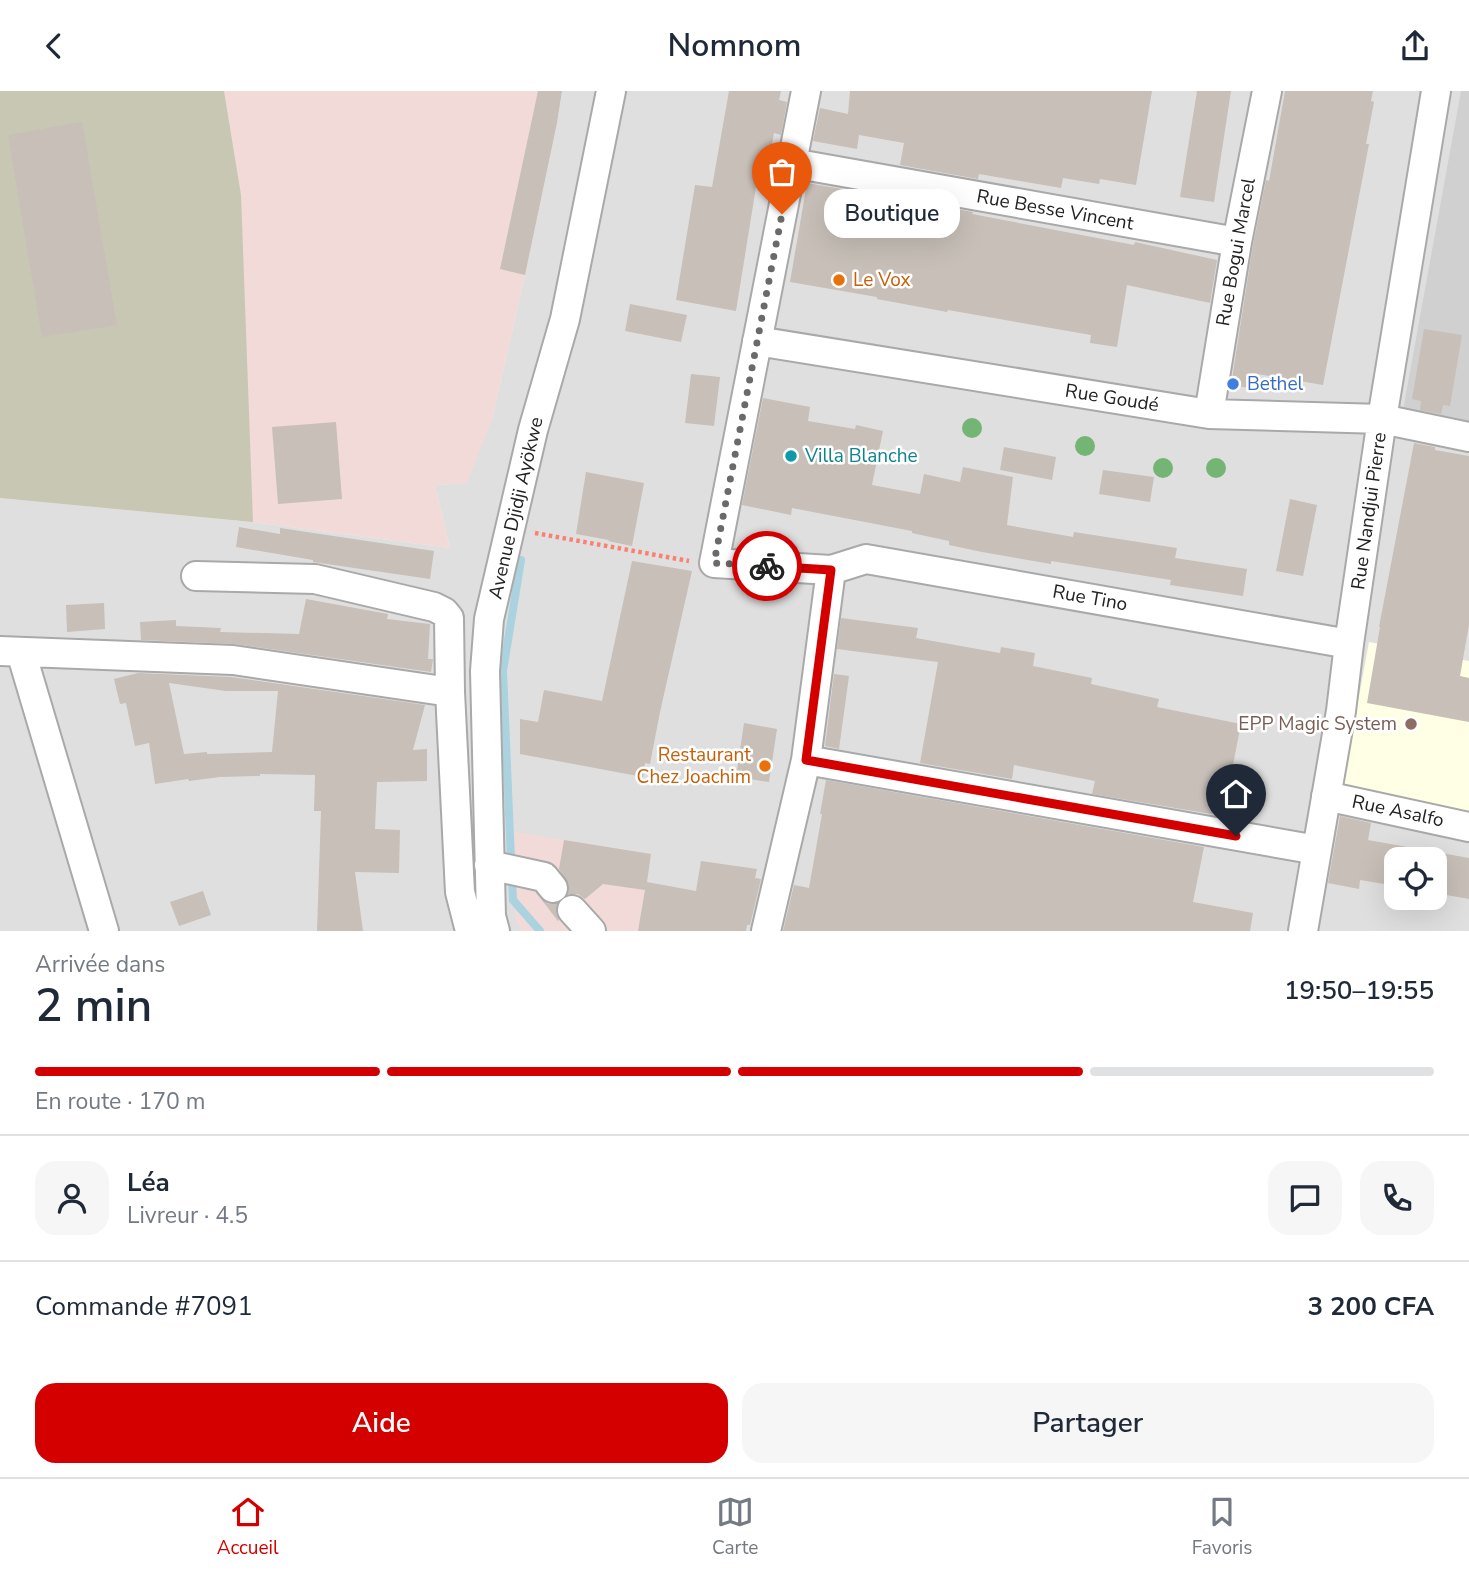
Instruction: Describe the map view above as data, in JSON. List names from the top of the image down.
{
  "streets": {
    "street": [
      "Rue Besse Vincent",
      "Rue Bogui Marcel",
      "Rue Goudé",
      "Avenue Djidji Ayökwe",
      "Rue Nandjui Pierre",
      "Rue Tino",
      "Rue Asalfo"
    ]
  },
  "crossings": [
    ["Rue Besse Vincent", "Rue Bogui Marcel"],
    ["Rue Bogui Marcel", "Rue Goudé"],
    ["Rue Goudé", "Rue Nandjui Pierre"],
    ["Rue Nandjui Pierre", "Rue Tino"],
    ["Rue Nandjui Pierre", "Rue Asalfo"]
  ],
  "places": [
    "Boutique",
    "Le Vox",
    "Bethel",
    "Villa Blanche",
    "EPP Magic System",
    "Restaurant Chez Joachim"
  ],
  "page": {
    "header": "Nomnom",
    "bubble": "Boutique",
    "heading": ["2 min", "Arrivée dans", "19:50–19:55"],
    "panel": [
      "Léa",
      "Livreur · 4.5",
      "Commande #7091",
      "3 200 CFA"
    ],
    "bar": "En route · 170 m",
    "buttons": ["Aide", "Partager"],
    "tabs": ["Accueil", "Carte", "Favoris"]
  }
}
